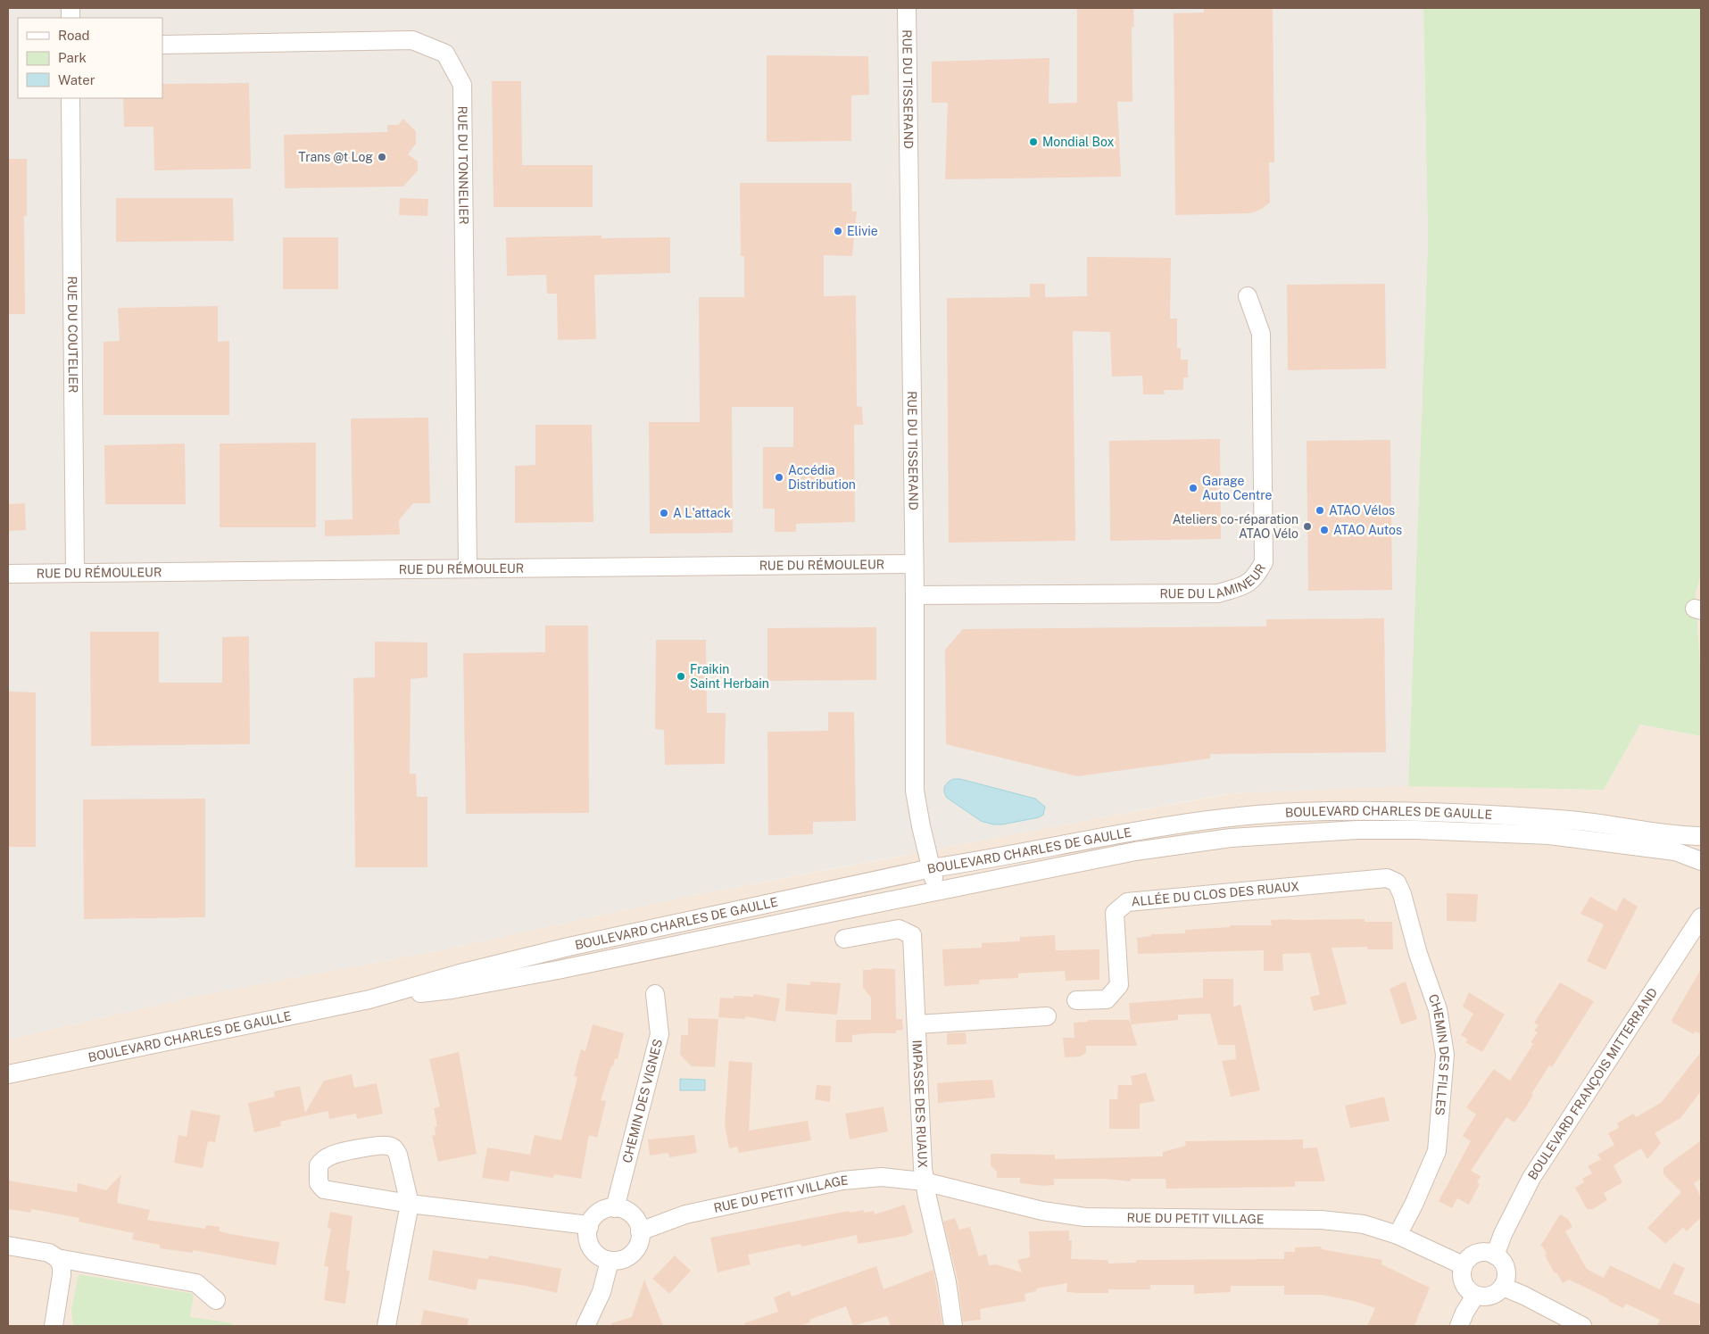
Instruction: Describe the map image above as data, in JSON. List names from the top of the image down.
{
  "streets": {
    "street": [
      "RUE DU TISSERAND",
      "RUE DU TONNELIER",
      "RUE DU COUTELIER",
      "RUE DU RÉMOULEUR",
      "RUE DU LAMINEUR",
      "BOULEVARD CHARLES DE GAULLE",
      "ALLÉE DU CLOS DES RUAUX",
      "CHEMIN DES FILLES",
      "BOULEVARD FRANÇOIS MITTERRAND",
      "CHEMIN DES VIGNES",
      "IMPASSE DES RUAUX",
      "RUE DU PETIT VILLAGE"
    ]
  },
  "crossings": [
    ["RUE DU TISSERAND", "RUE DU RÉMOULEUR"],
    ["RUE DU TISSERAND", "RUE DU LAMINEUR"],
    ["RUE DU TISSERAND", "BOULEVARD CHARLES DE GAULLE"],
    ["RUE DU TONNELIER", "RUE DU RÉMOULEUR"],
    ["RUE DU COUTELIER", "RUE DU RÉMOULEUR"],
    ["ALLÉE DU CLOS DES RUAUX", "CHEMIN DES FILLES"],
    ["CHEMIN DES FILLES", "RUE DU PETIT VILLAGE"],
    ["BOULEVARD FRANÇOIS MITTERRAND", "RUE DU PETIT VILLAGE"],
    ["CHEMIN DES VIGNES", "RUE DU PETIT VILLAGE"],
    ["IMPASSE DES RUAUX", "RUE DU PETIT VILLAGE"]
  ],
  "places": [
    "Mondial Box",
    "Trans @t Log",
    "Elivie",
    "Accédia Distribution",
    "Garage Auto Centre",
    "ATAO Vélos",
    "A L'attack",
    "Ateliers co-réparation ATAO Vélo",
    "ATAO Autos",
    "Fraikin Saint Herbain"
  ],
  "legend": ["Road", "Park", "Water"]
}
